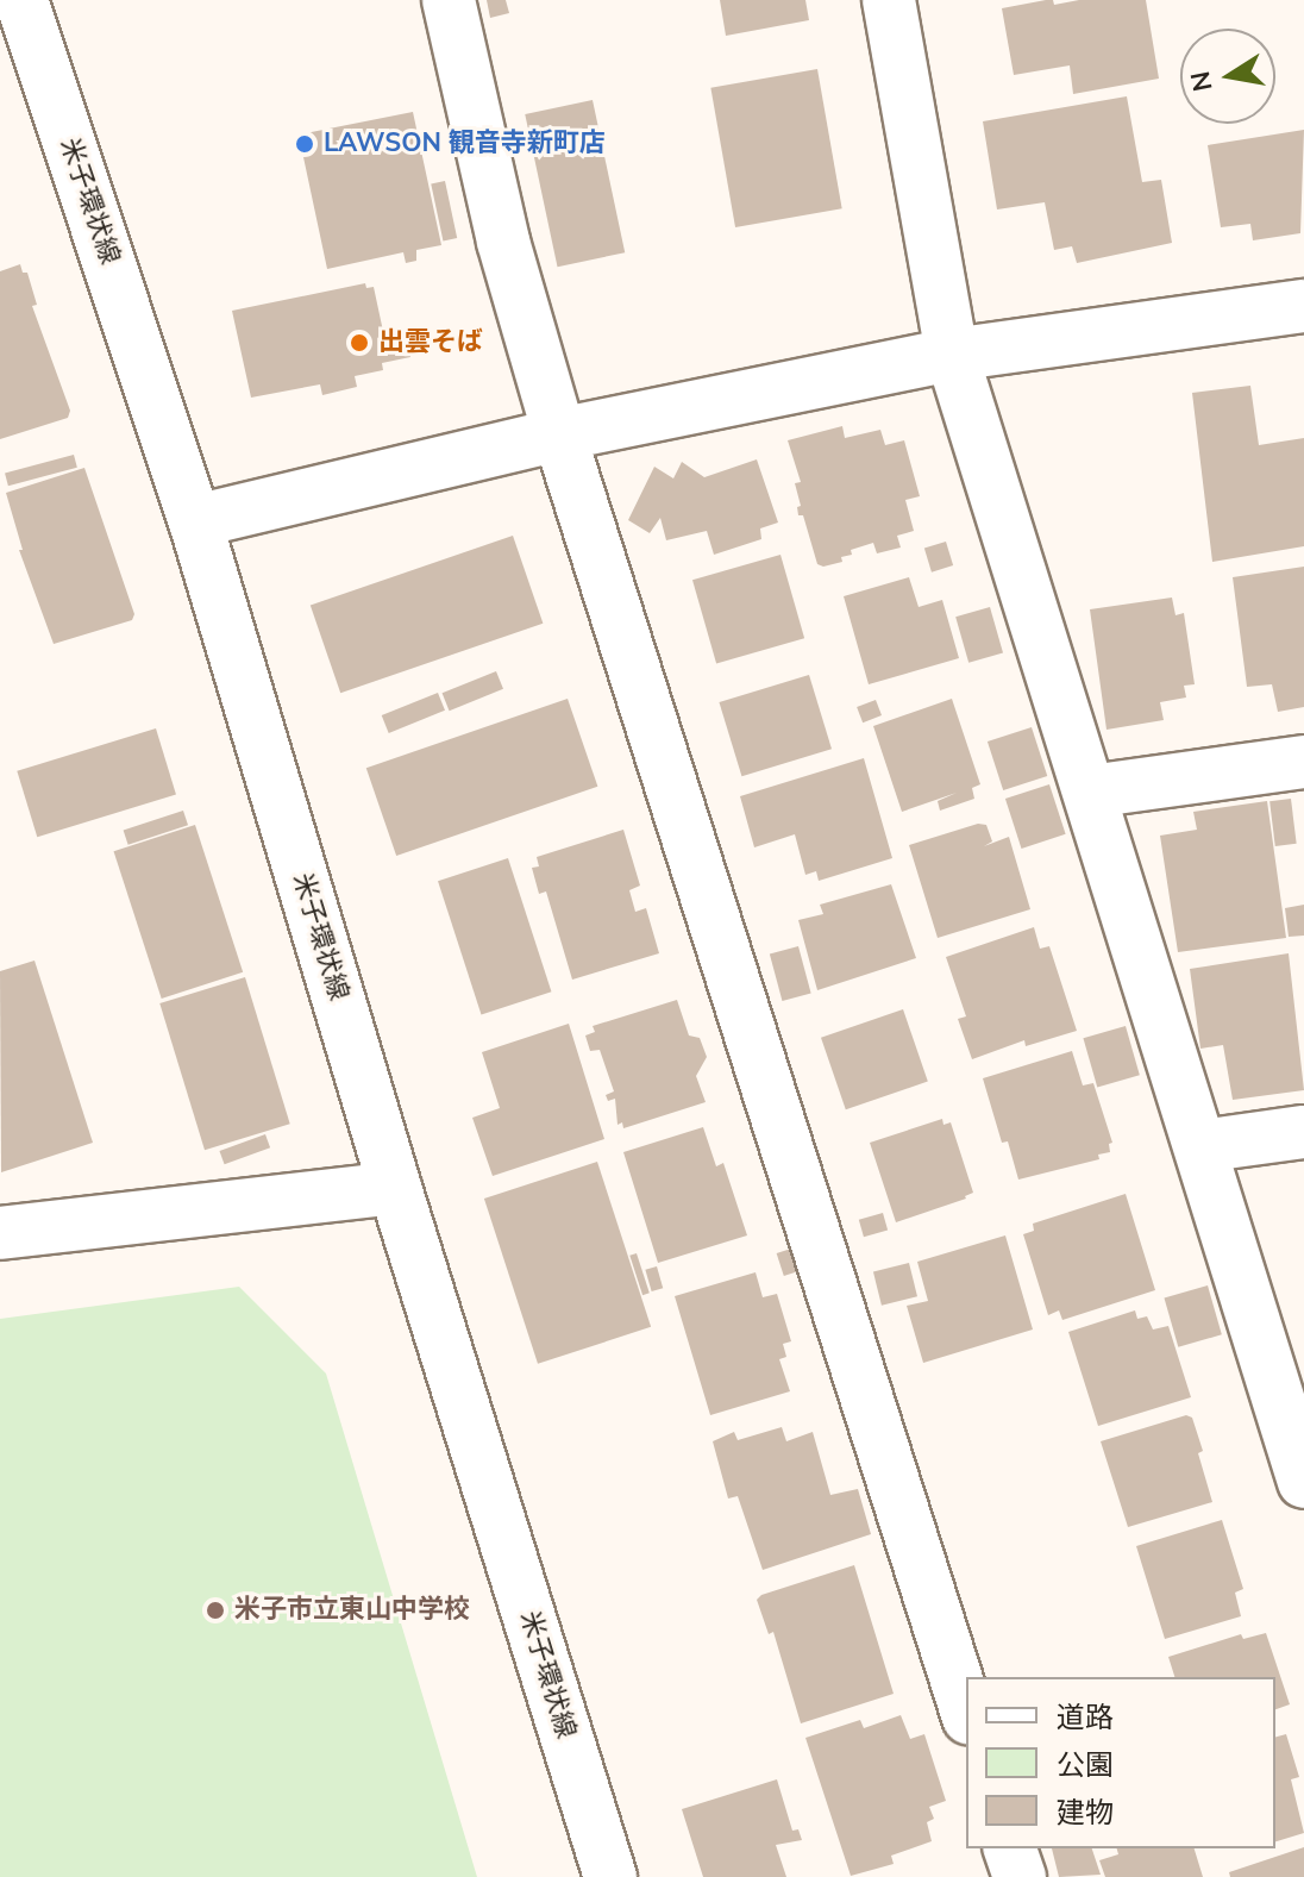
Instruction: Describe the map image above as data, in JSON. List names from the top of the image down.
{
  "streets": {
    "street": ["米子環状線"]
  },
  "places": ["LAWSON 観音寺新町店", "出雲そば", "米子市立東山中学校"],
  "legend": ["道路", "公園", "建物"],
  "north": "left"
}
